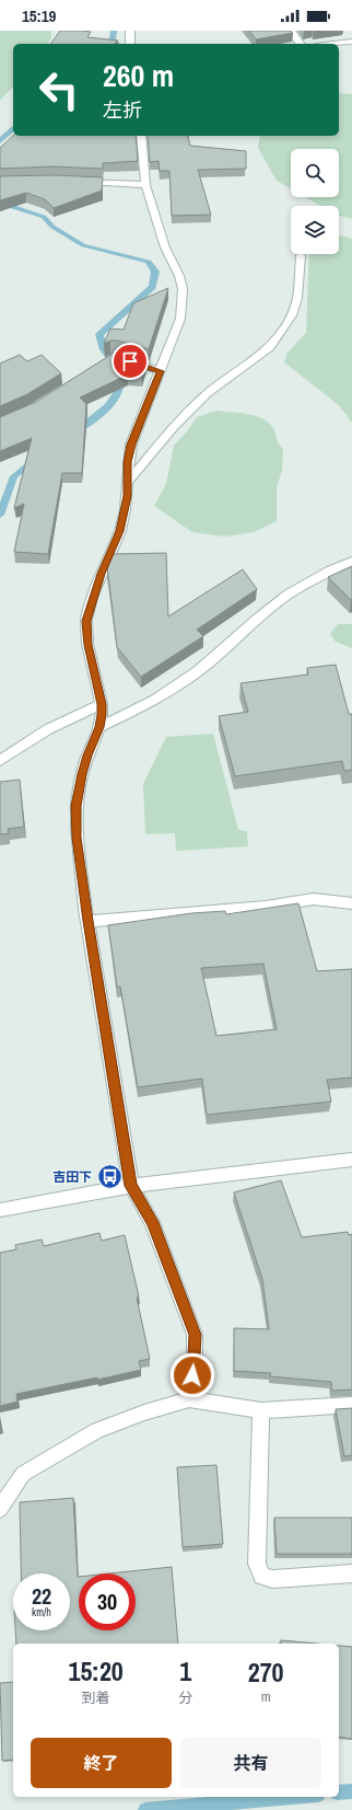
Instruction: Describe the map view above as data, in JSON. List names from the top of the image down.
{
  "places": {
    "bus stop": ["吉田下"]
  },
  "page": {
    "status": "15:19",
    "turn": ["260 m", "左折"],
    "speed": "22 km/h",
    "limit": "30",
    "eta": [
      "15:20",
      "到着",
      "1",
      "分",
      "270",
      "m"
    ],
    "buttons": ["終了", "共有"]
  }
}
